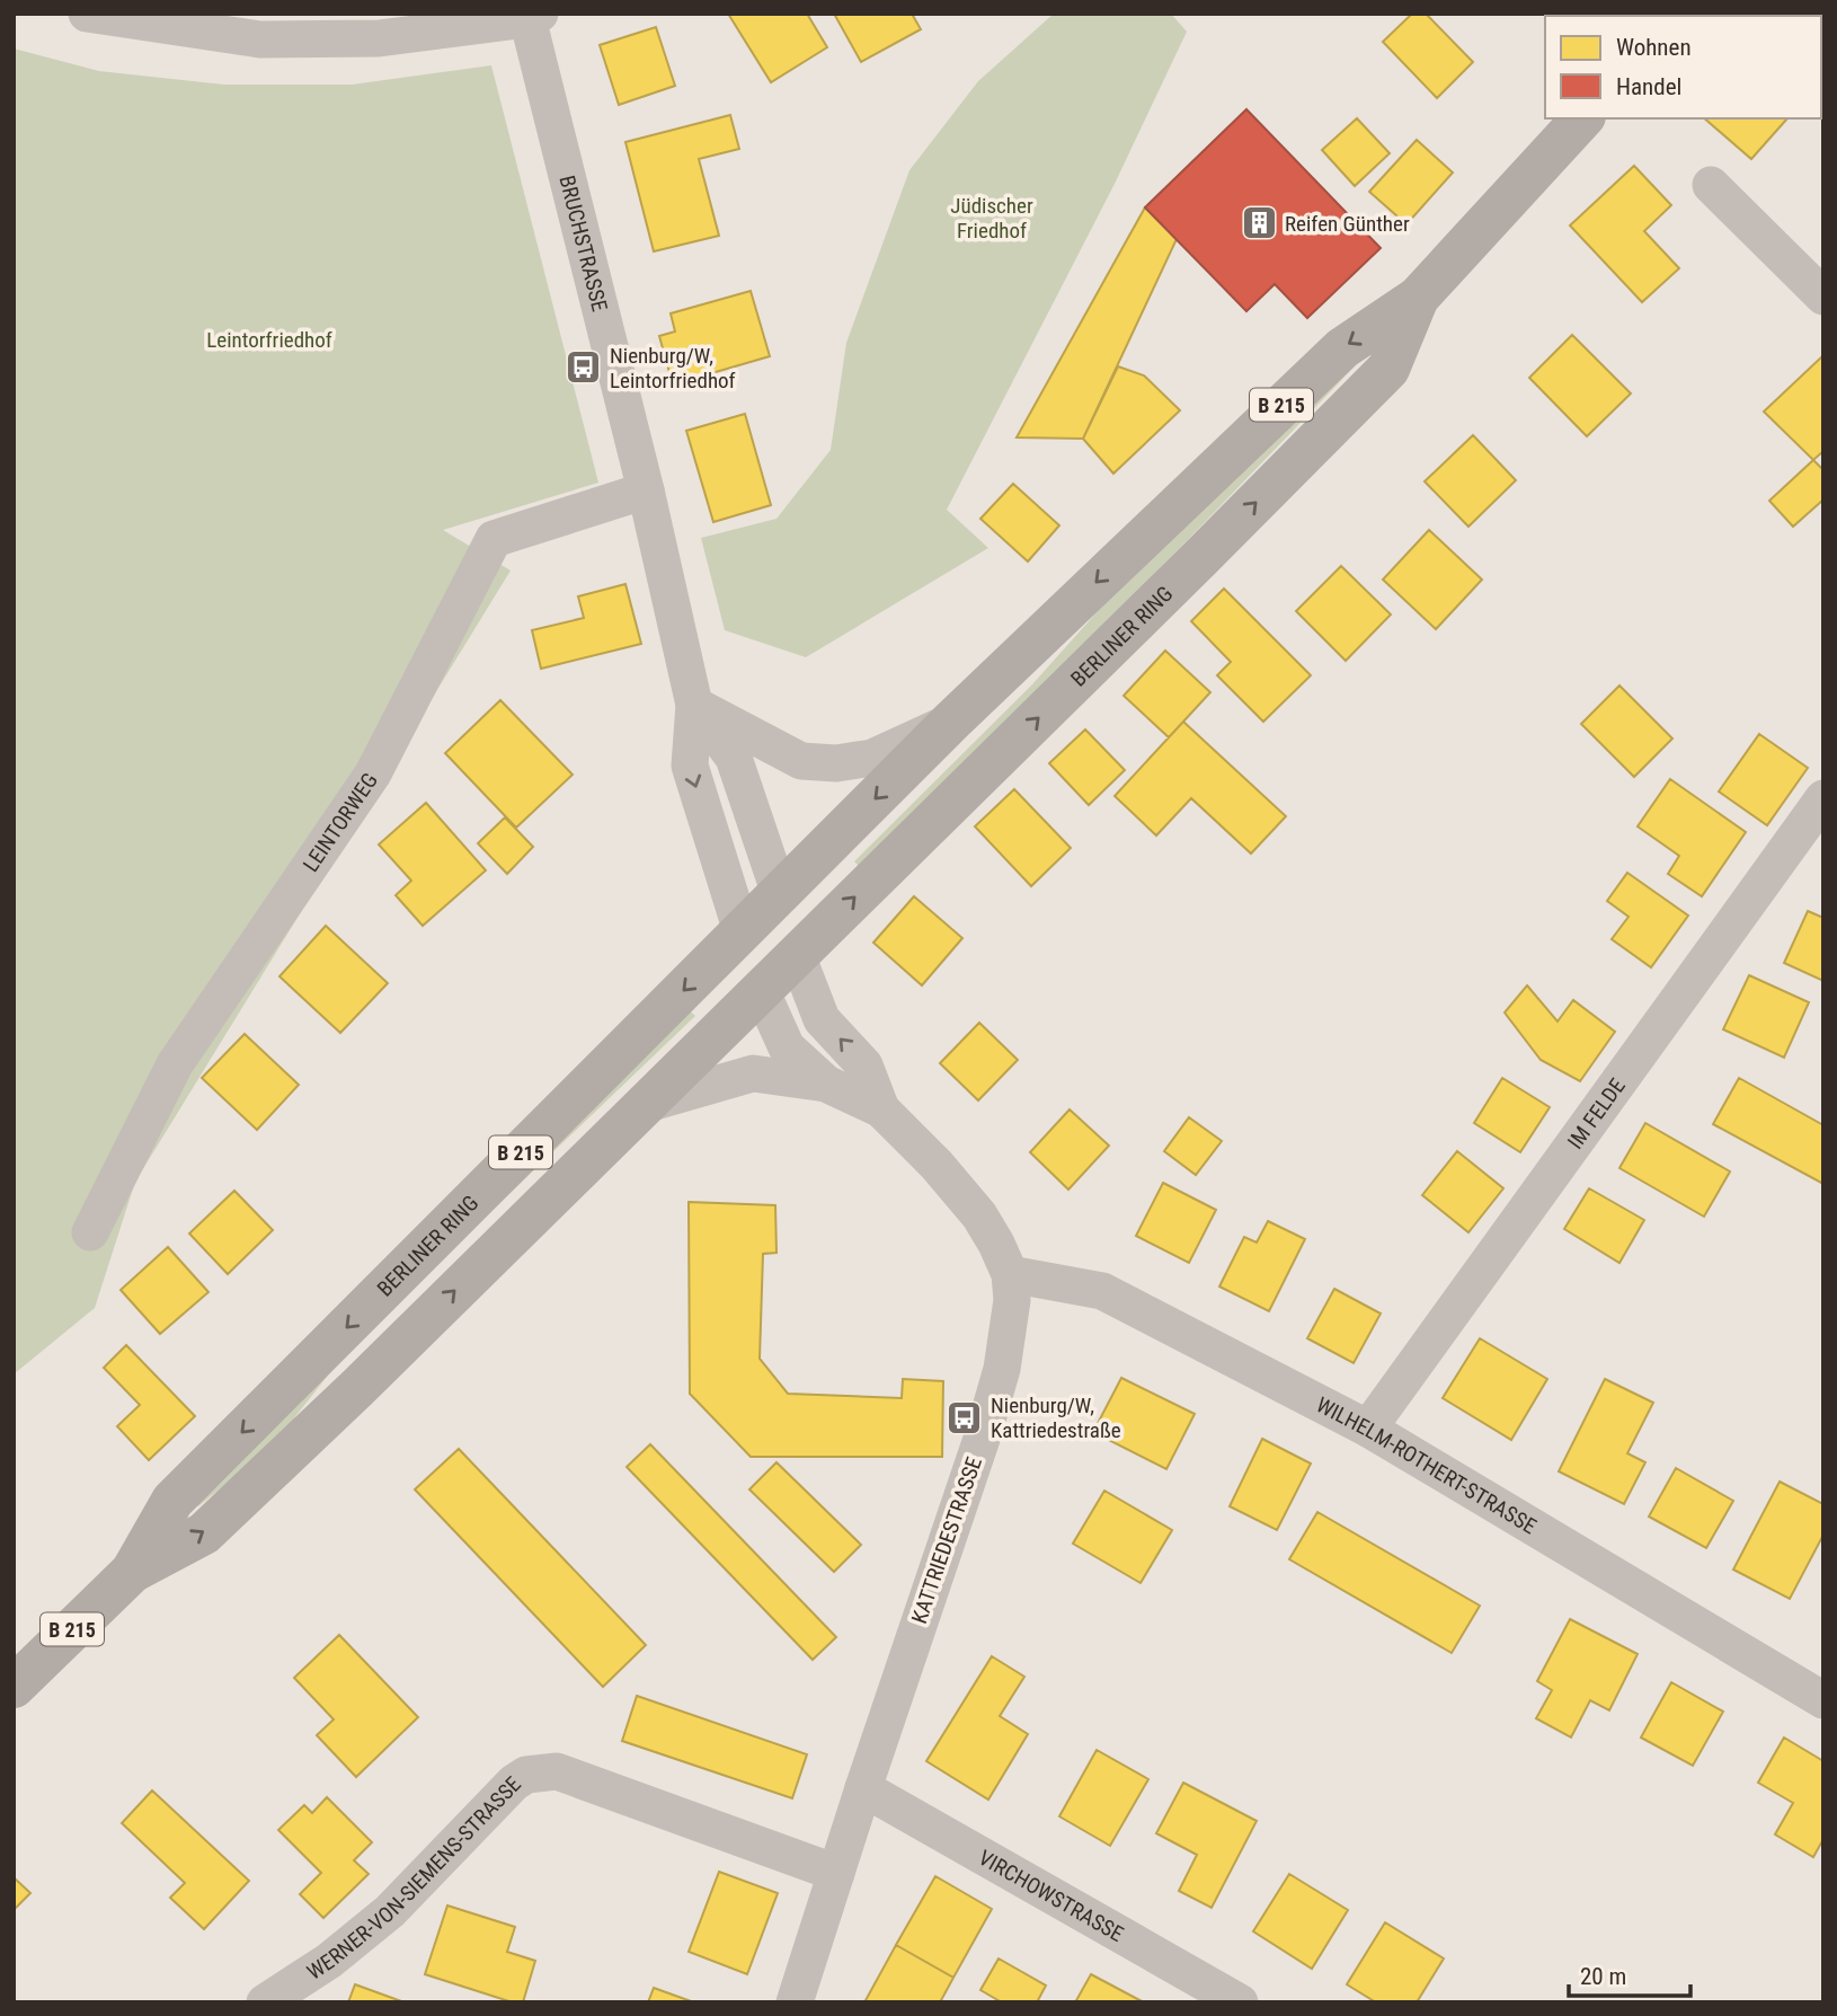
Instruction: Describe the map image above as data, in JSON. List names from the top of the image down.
{
  "streets": {
    "main road": ["B 215", "BERLINER RING"],
    "street": [
      "BRUCHSTRASSE",
      "LEINTORWEG",
      "IM FELDE",
      "WILHELM-ROTHERT-STRASSE",
      "KATTRIEDESTRASSE",
      "WERNER-VON-SIEMENS-STRASSE",
      "VIRCHOWSTRASSE"
    ]
  },
  "crossings": [
    ["BRUCHSTRASSE", "BERLINER RING"],
    ["BRUCHSTRASSE", "LEINTORWEG"],
    ["BERLINER RING", "KATTRIEDESTRASSE"],
    ["IM FELDE", "WILHELM-ROTHERT-STRASSE"],
    ["WILHELM-ROTHERT-STRASSE", "KATTRIEDESTRASSE"],
    ["KATTRIEDESTRASSE", "WERNER-VON-SIEMENS-STRASSE"],
    ["KATTRIEDESTRASSE", "VIRCHOWSTRASSE"]
  ],
  "parks": ["Jüdischer Friedhof", "Leintorfriedhof"],
  "places": {
    "building": ["Reifen Günther"],
    "bus stop": ["Nienburg/W, Leintorfriedhof", "Nienburg/W, Kattriedestraße"]
  },
  "legend": ["Wohnen", "Handel"],
  "scale_bar": "20 m"
}
